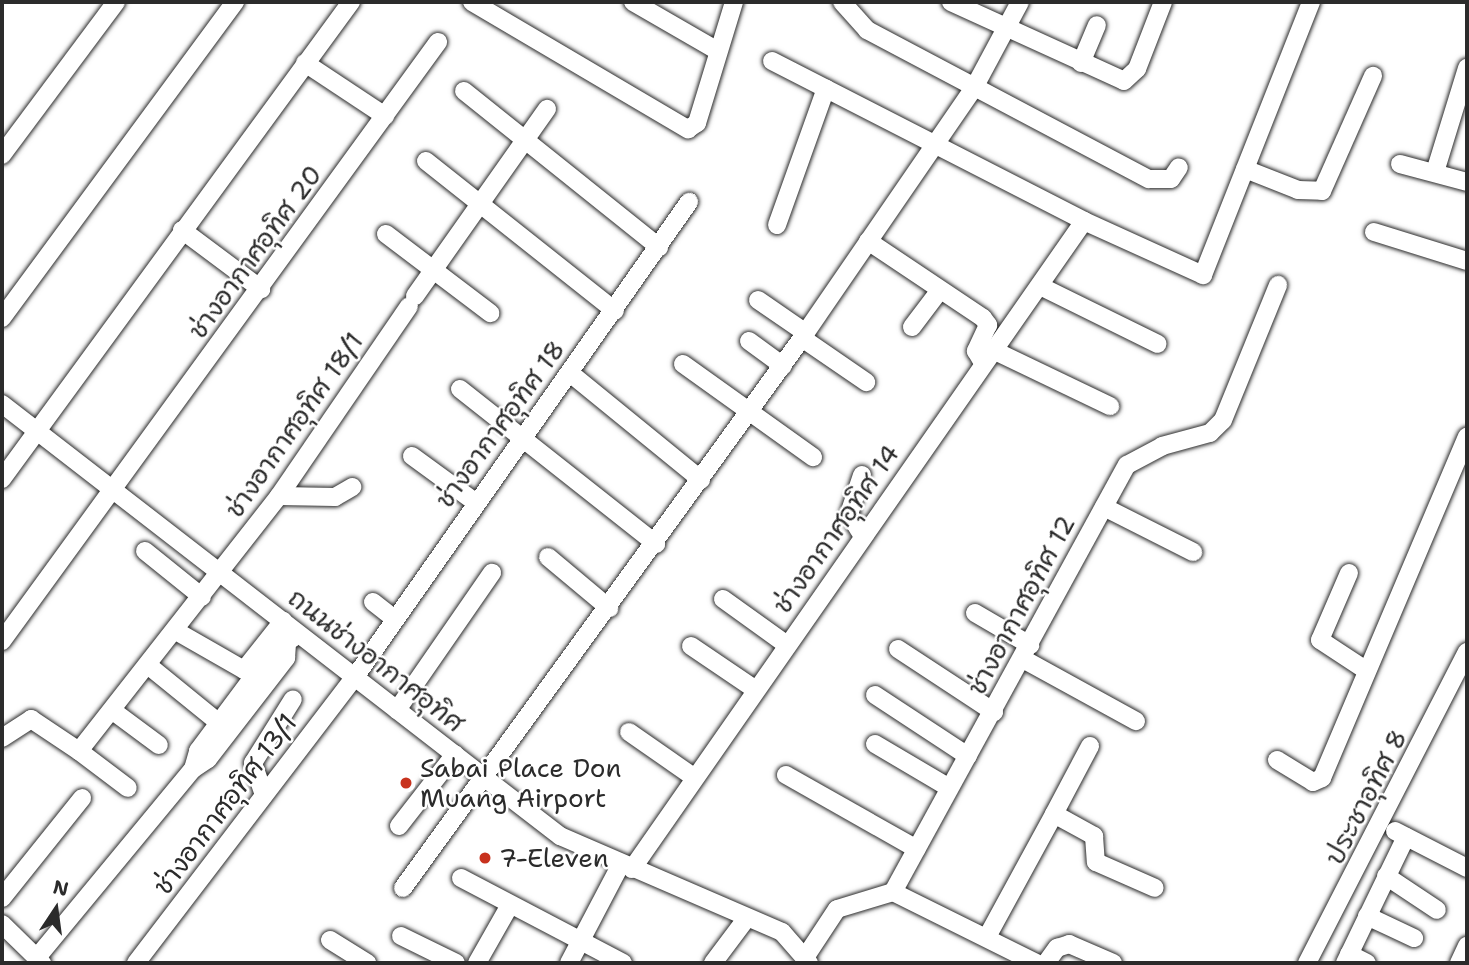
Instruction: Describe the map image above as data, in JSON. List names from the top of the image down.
{
  "streets": {
    "street": [
      "ช่างอากาศอุทิศ 20",
      "ช่างอากาศอุทิศ 18",
      "ช่างอากาศอุทิศ 18/1",
      "ช่างอากาศอุทิศ 14",
      "ช่างอากาศอุทิศ 12",
      "ถนนช่างอากาศอุทิศ",
      "ประชาอุทิศ 8",
      "ช่างอากาศอุทิศ 13/1"
    ]
  },
  "crossings": [
    ["ช่างอากาศอุทิศ 20", "ถนนช่างอากาศอุทิศ"],
    ["ช่างอากาศอุทิศ 18", "ถนนช่างอากาศอุทิศ"],
    ["ช่างอากาศอุทิศ 18", "ช่างอากาศอุทิศ 13/1"],
    ["ช่างอากาศอุทิศ 18/1", "ถนนช่างอากาศอุทิศ"],
    ["ช่างอากาศอุทิศ 14", "ถนนช่างอากาศอุทิศ"],
    ["ถนนช่างอากาศอุทิศ", "ช่างอากาศอุทิศ 13/1"]
  ],
  "places": ["Sabai Place Don Muang Airport", "7-Eleven"],
  "north": "top"
}
